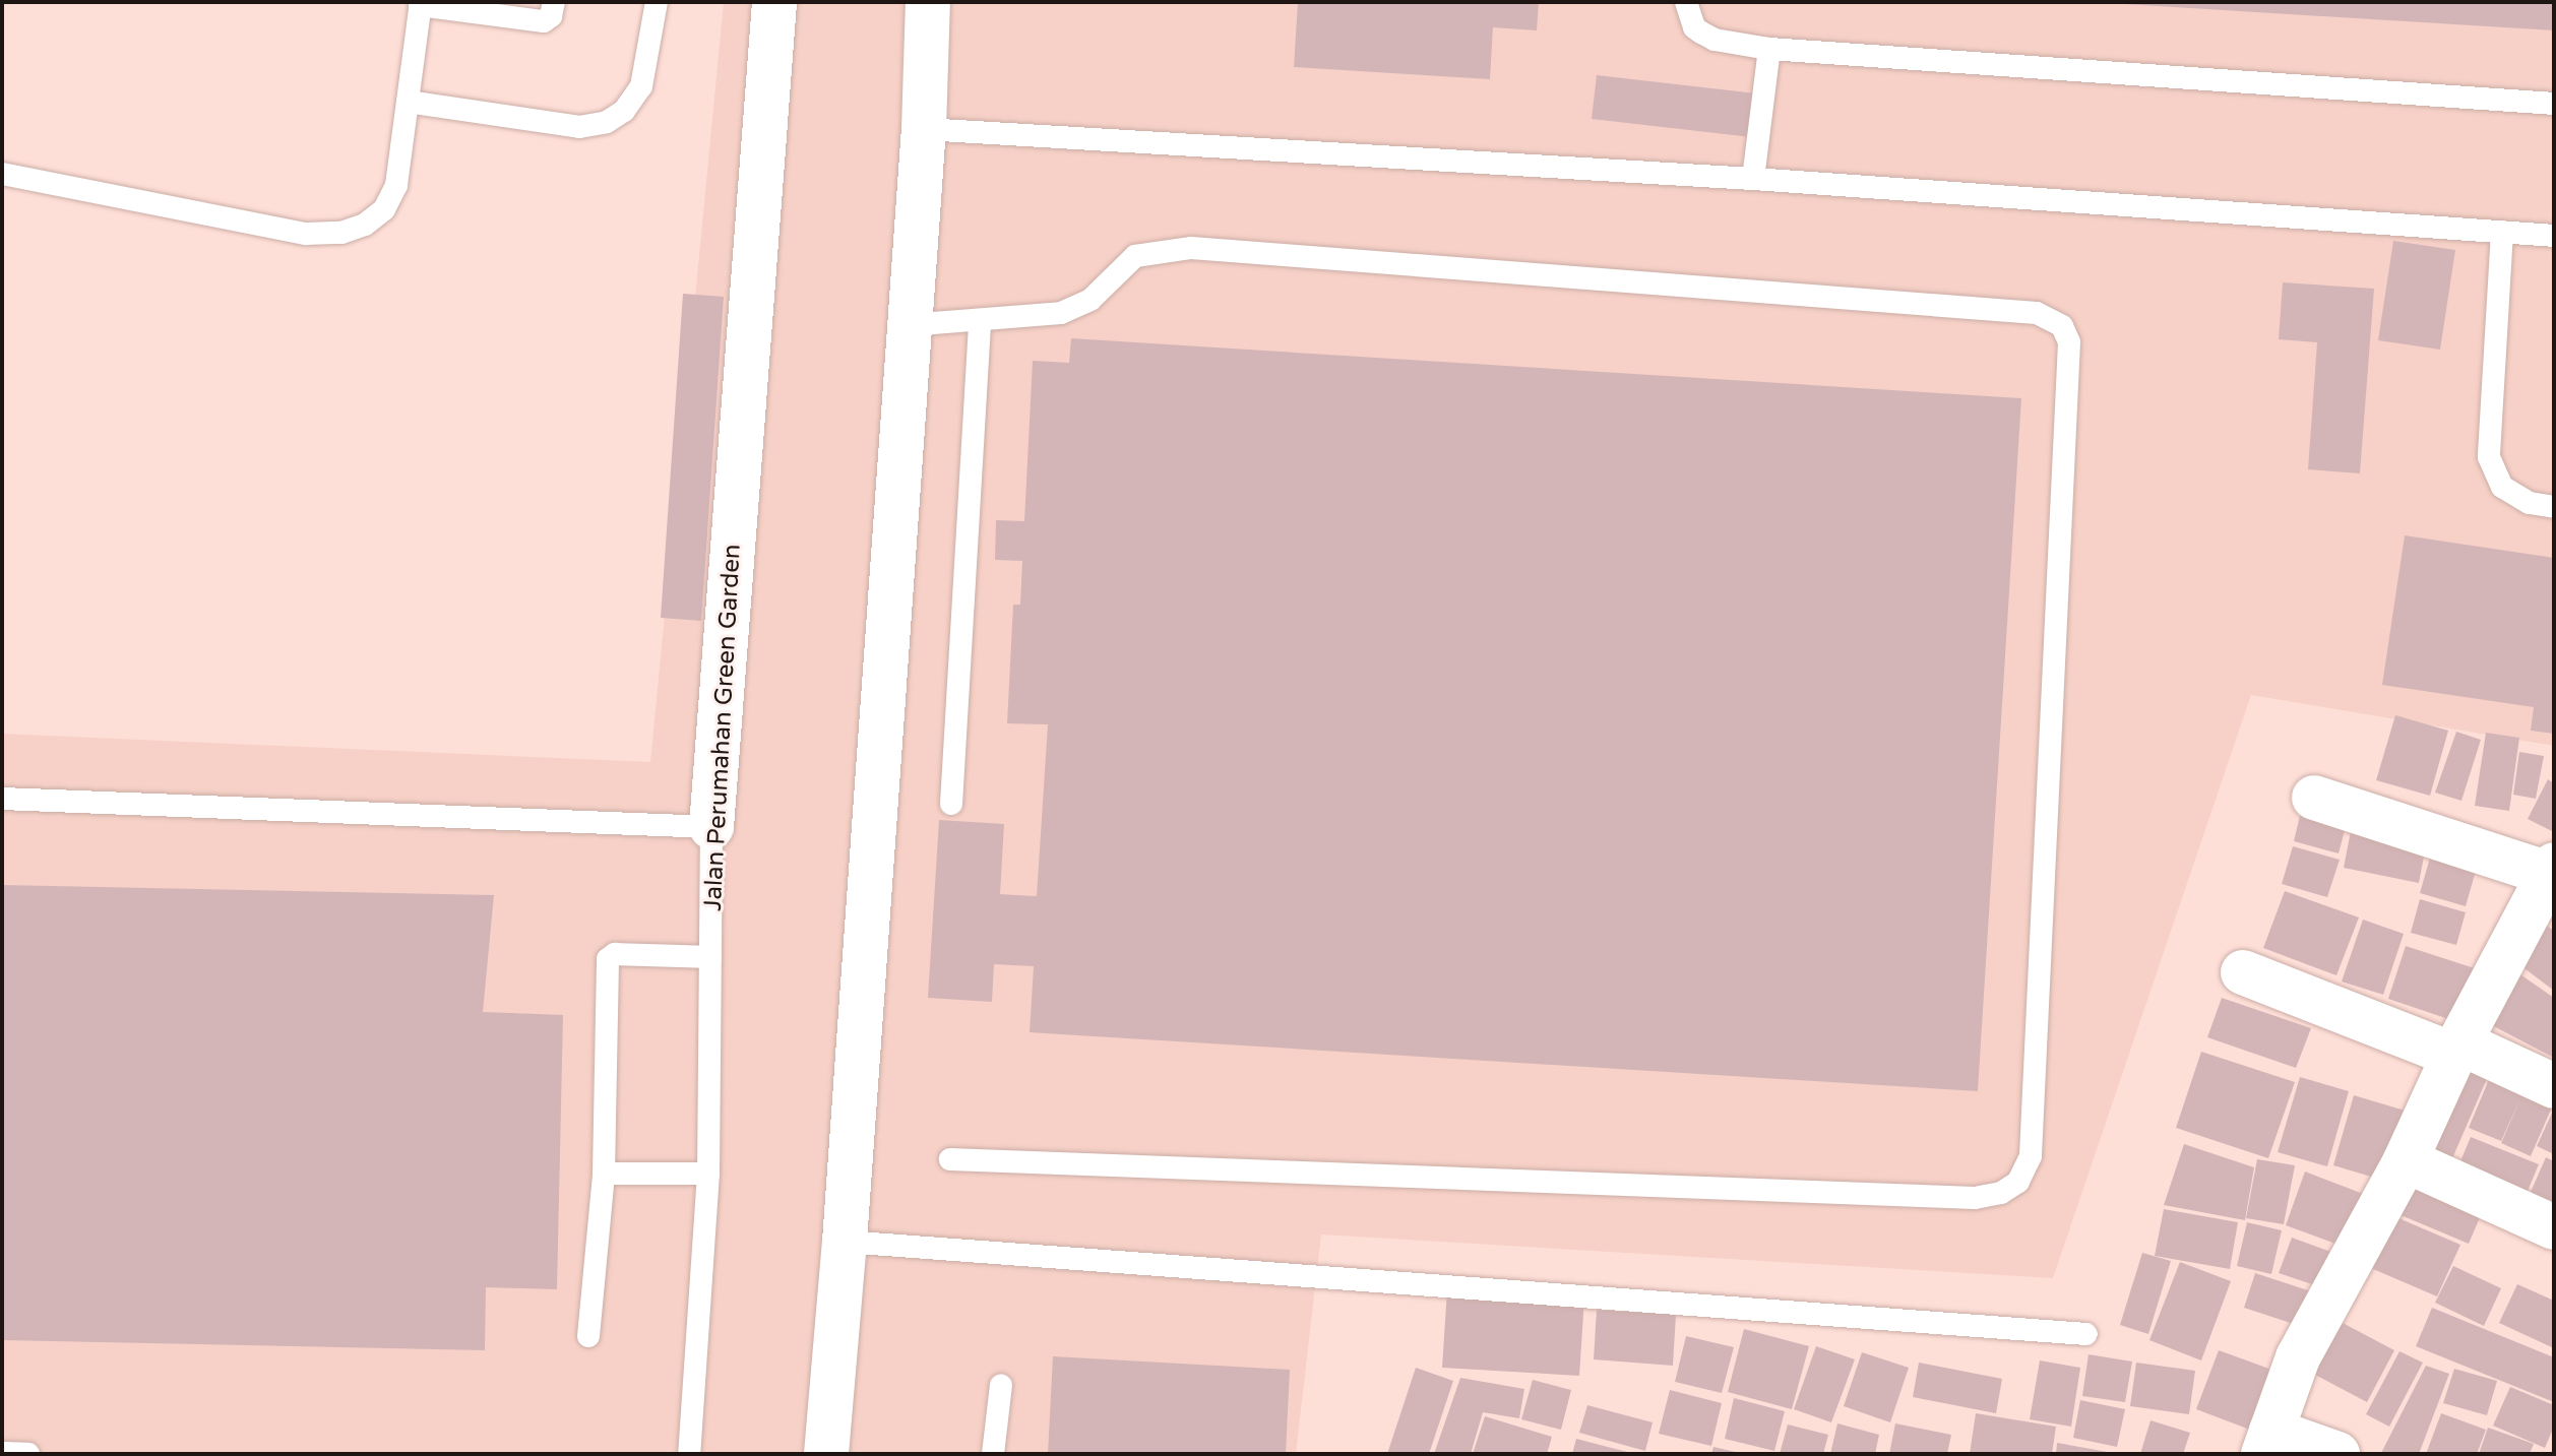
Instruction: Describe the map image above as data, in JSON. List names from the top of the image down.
{
  "streets": {
    "street": ["Jalan Perumahan Green Garden"]
  }
}
